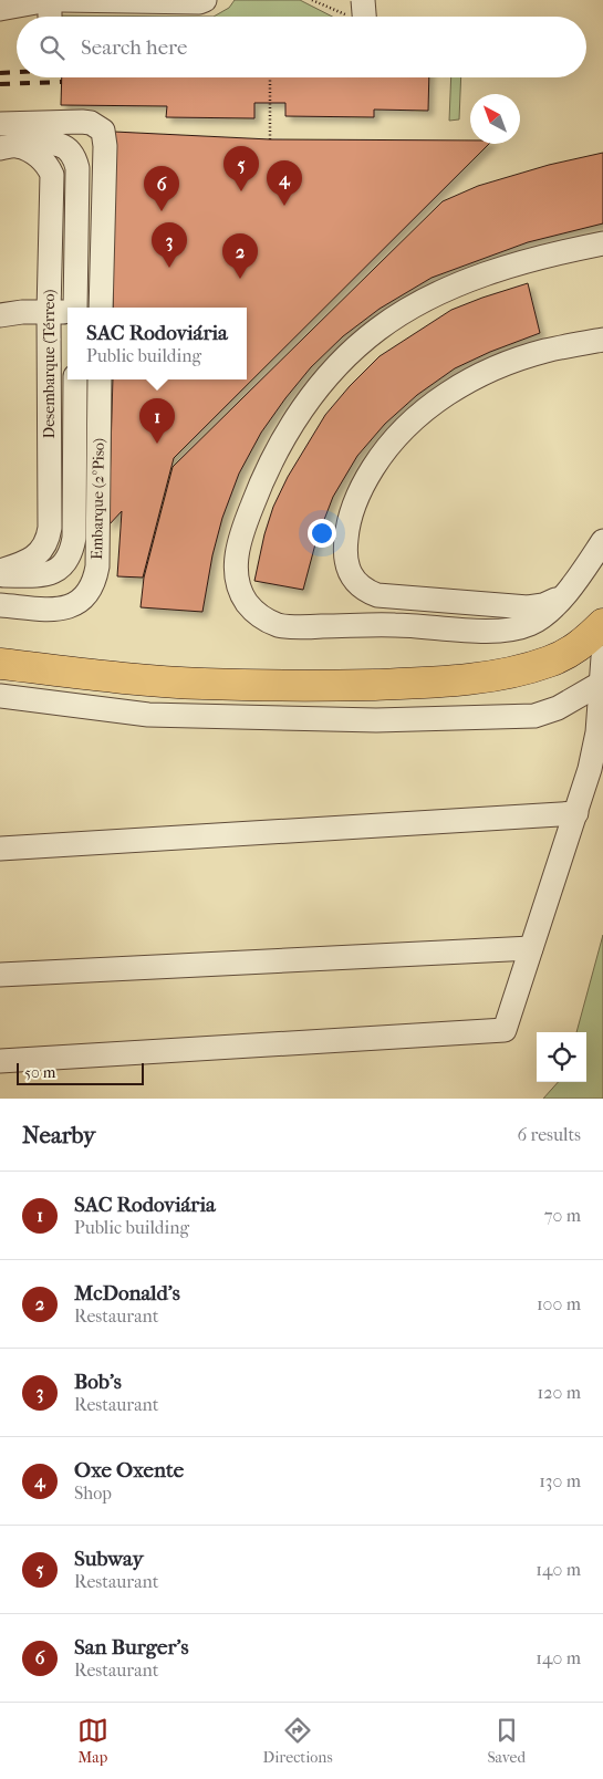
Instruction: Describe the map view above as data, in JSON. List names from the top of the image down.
{
  "streets": {
    "street": ["Desembarque (Térreo)", "Embarque (2ºPiso)"]
  },
  "scale_bar": "50 m",
  "north": "top left",
  "page": {
    "search": "Search here",
    "pins": [
      "5",
      "4",
      "6",
      "3",
      "2",
      "1"
    ],
    "popup": ["SAC Rodoviária", "Public building"],
    "scale": "50 m",
    "heading": ["Nearby", "6 results"],
    "list": [
      {
        "mark": "1",
        "name": "SAC Rodoviária",
        "note": "Public building",
        "value": "70 m"
      },
      {
        "mark": "2",
        "name": "McDonald's",
        "note": "Restaurant",
        "value": "100 m"
      },
      {
        "mark": "3",
        "name": "Bob's",
        "note": "Restaurant",
        "value": "120 m"
      },
      {
        "mark": "4",
        "name": "Oxe Oxente",
        "note": "Shop",
        "value": "130 m"
      },
      {
        "mark": "5",
        "name": "Subway",
        "note": "Restaurant",
        "value": "140 m"
      },
      {
        "mark": "6",
        "name": "San Burger's",
        "note": "Restaurant",
        "value": "140 m"
      }
    ],
    "nav": ["Map", "Directions", "Saved"]
  }
}
